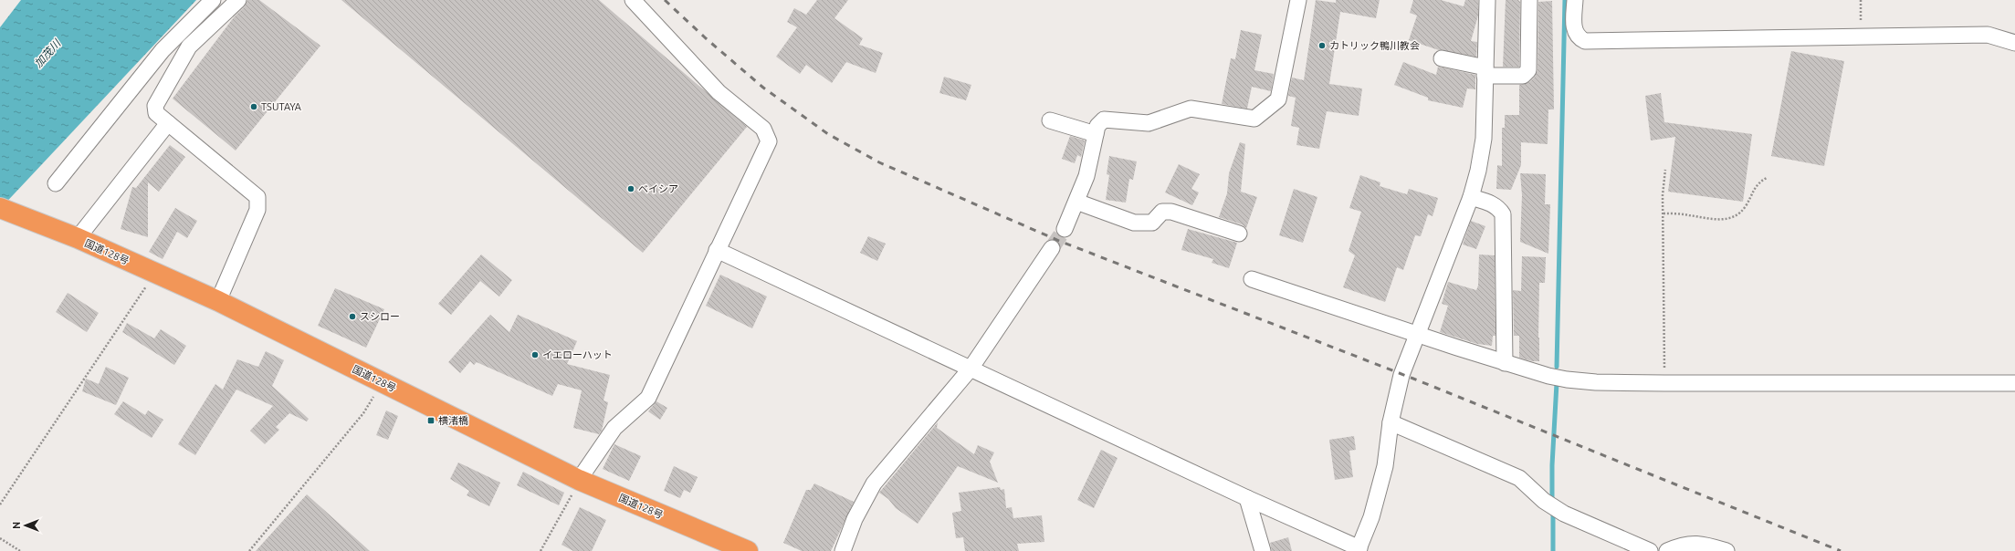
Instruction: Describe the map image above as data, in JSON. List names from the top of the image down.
{
  "streets": {
    "highway": ["国道128号"]
  },
  "water": ["加茂川"],
  "places": {
    "other": [
      "カトリック鴨川教会",
      "TSUTAYA",
      "ベイシア",
      "スシロー",
      "イエローハット"
    ],
    "transit": ["横渚橋"]
  },
  "north": "left"
}
